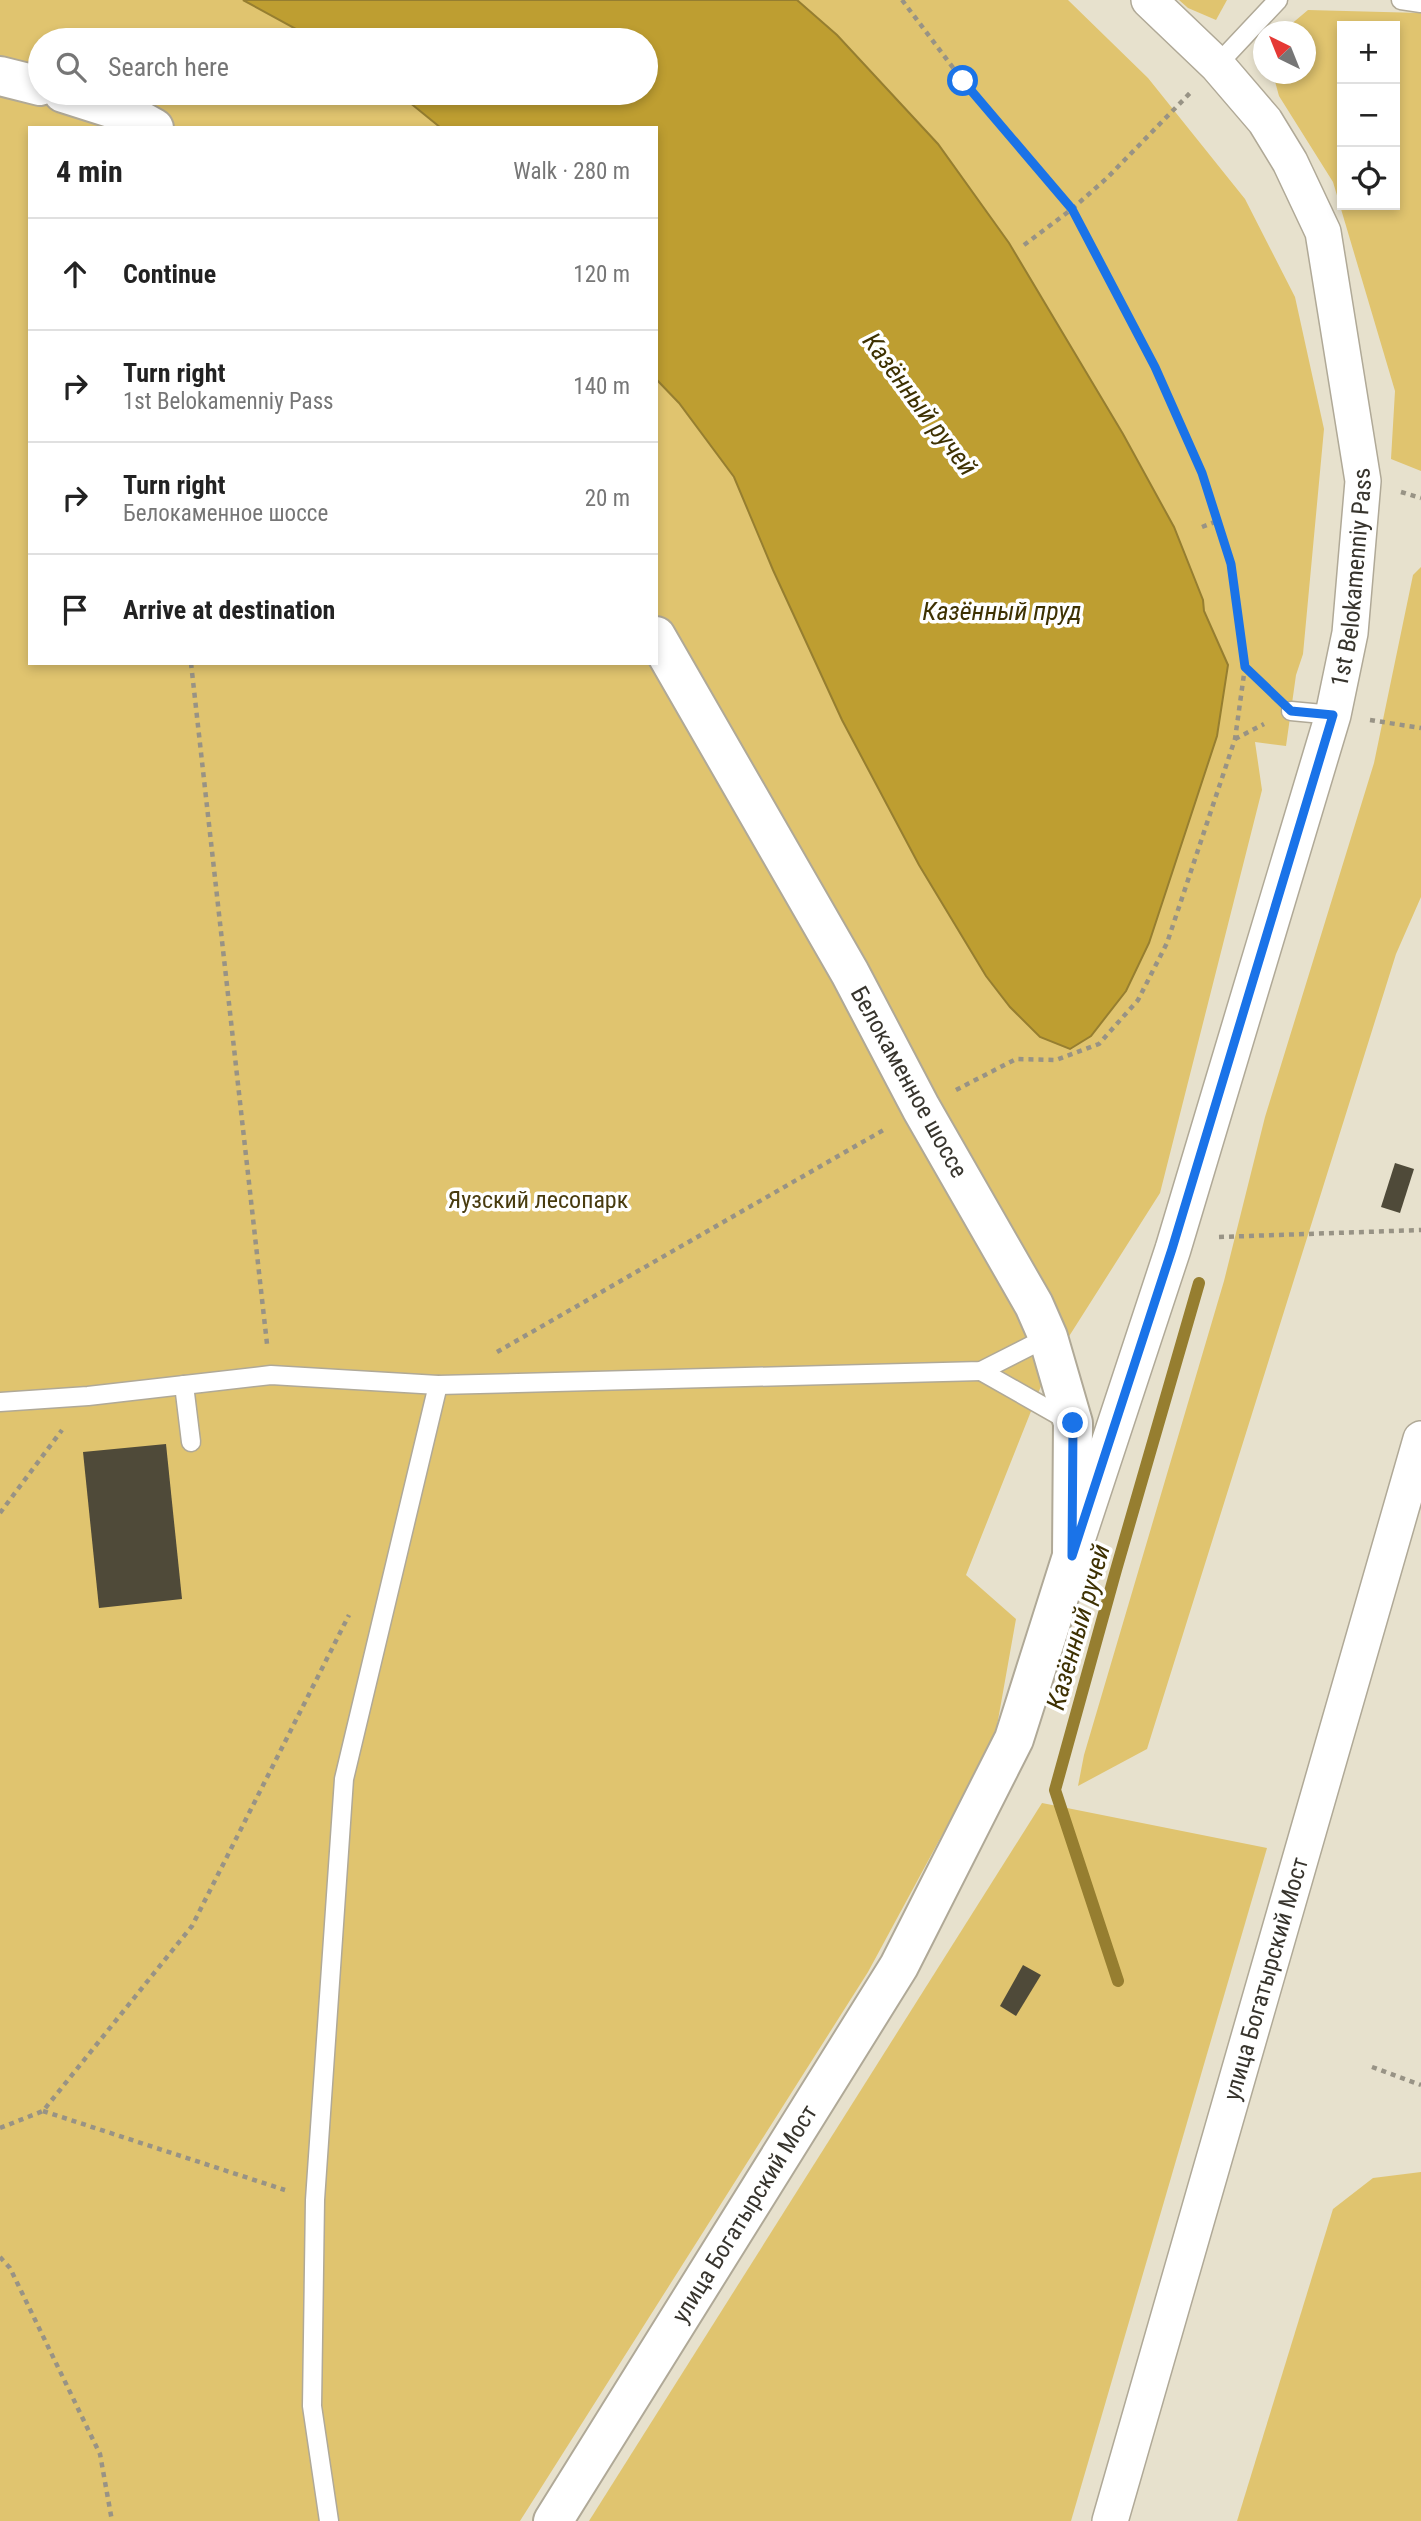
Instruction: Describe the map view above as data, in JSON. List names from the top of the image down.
{
  "streets": {
    "street": ["1st Belokamenniy Pass", "Белокаменное шоссе", "улица Богатырский Мост"]
  },
  "crossings": [
    ["1st Belokamenniy Pass", "Белокаменное шоссе"],
    ["1st Belokamenniy Pass", "улица Богатырский Мост"],
    ["Белокаменное шоссе", "улица Богатырский Мост"]
  ],
  "water": ["Казённый ручей", "Казённый пруд"],
  "parks": ["Яузский лесопарк"],
  "north": "top left",
  "page": {
    "map_buttons": ["+", "−"],
    "search": "Search here",
    "heading": ["4 min", "Walk · 280 m"],
    "list": [
      ["Continue", "120 m"],
      ["Turn right", "1st Belokamenniy Pass", "140 m"],
      ["Turn right", "Белокаменное шоссе", "20 m"],
      "Arrive at destination"
    ]
  }
}
